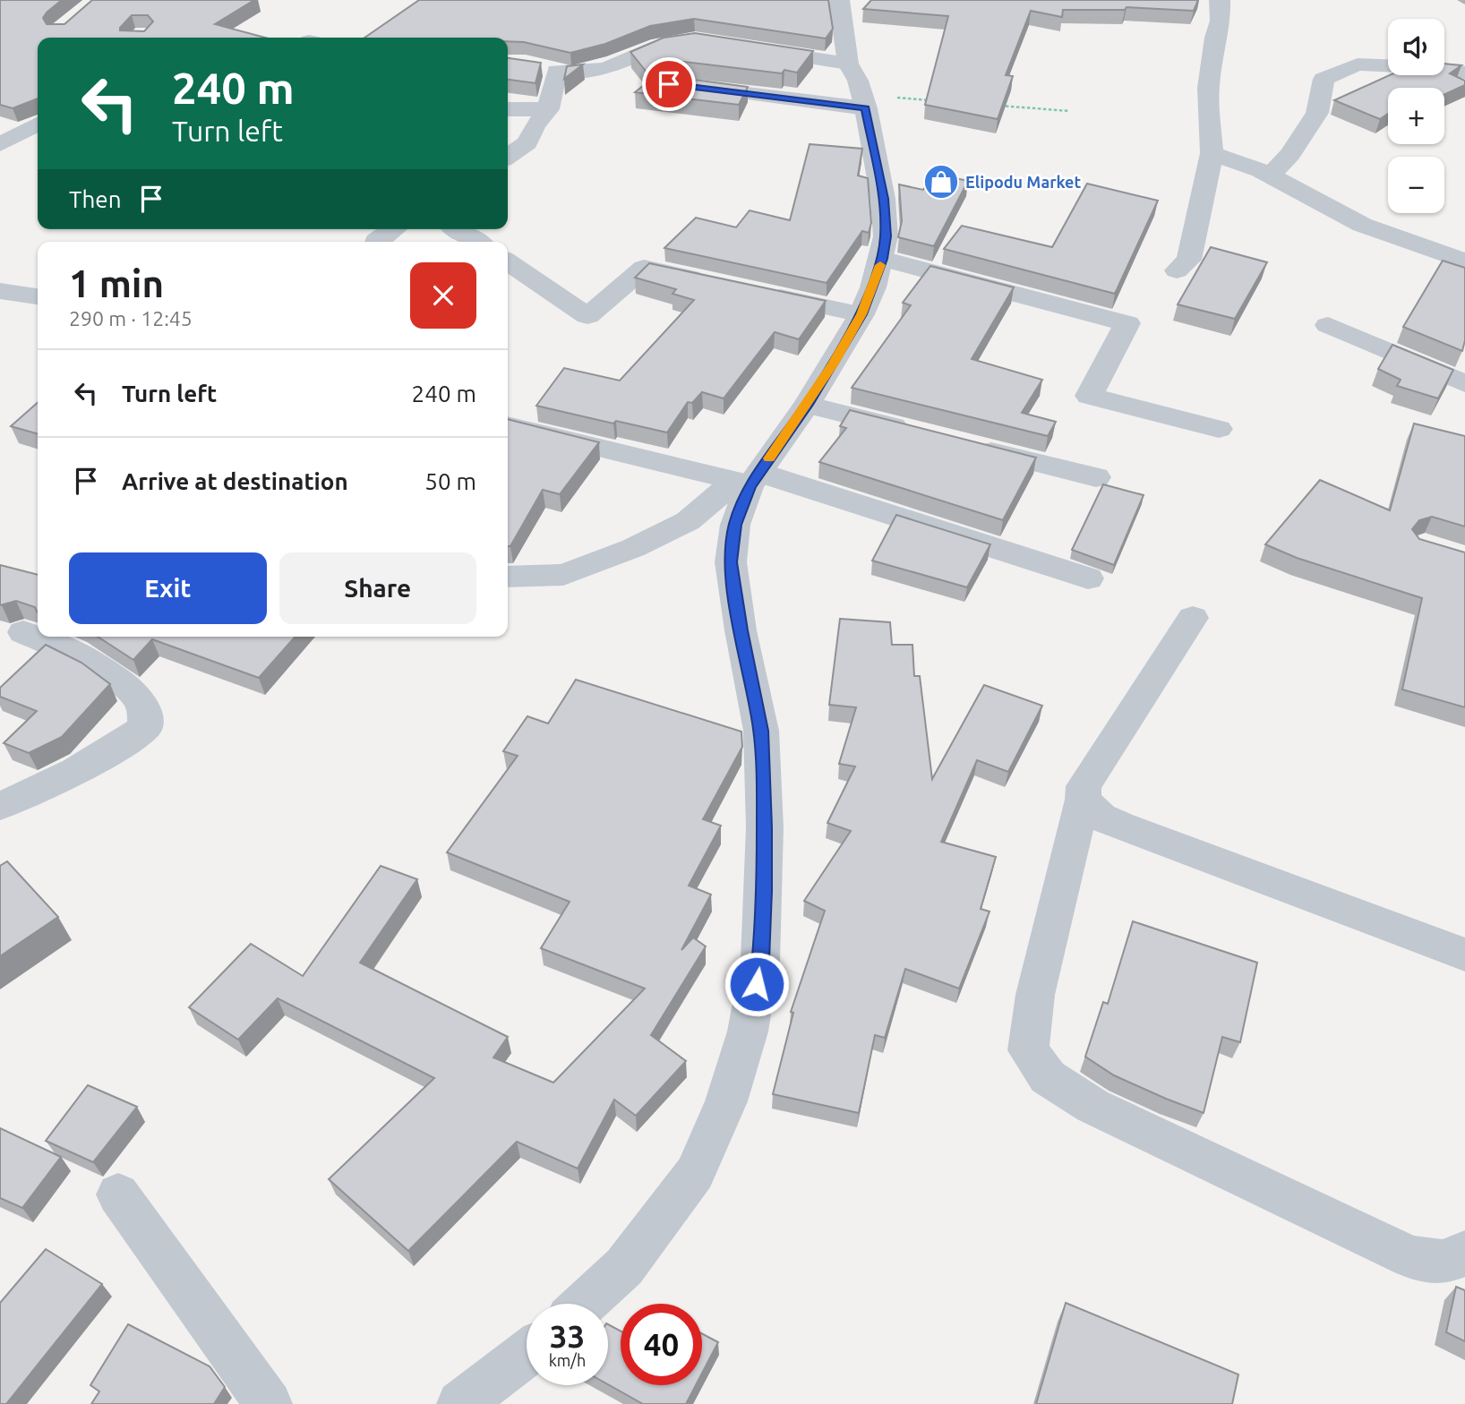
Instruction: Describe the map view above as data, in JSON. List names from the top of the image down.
{
  "places": {
    "shop": ["Elipodu Market"]
  },
  "page": {
    "map_buttons": ["+", "−"],
    "turn": ["240 m", "Turn left"],
    "then": "Then",
    "heading": ["1 min", "290 m · 12:45"],
    "list": [
      {
        "name": "Turn left",
        "value": "240 m"
      },
      {
        "name": "Arrive at destination",
        "value": "50 m"
      }
    ],
    "buttons": ["Exit", "Share"],
    "speed": "33 km/h",
    "limit": "40"
  }
}
